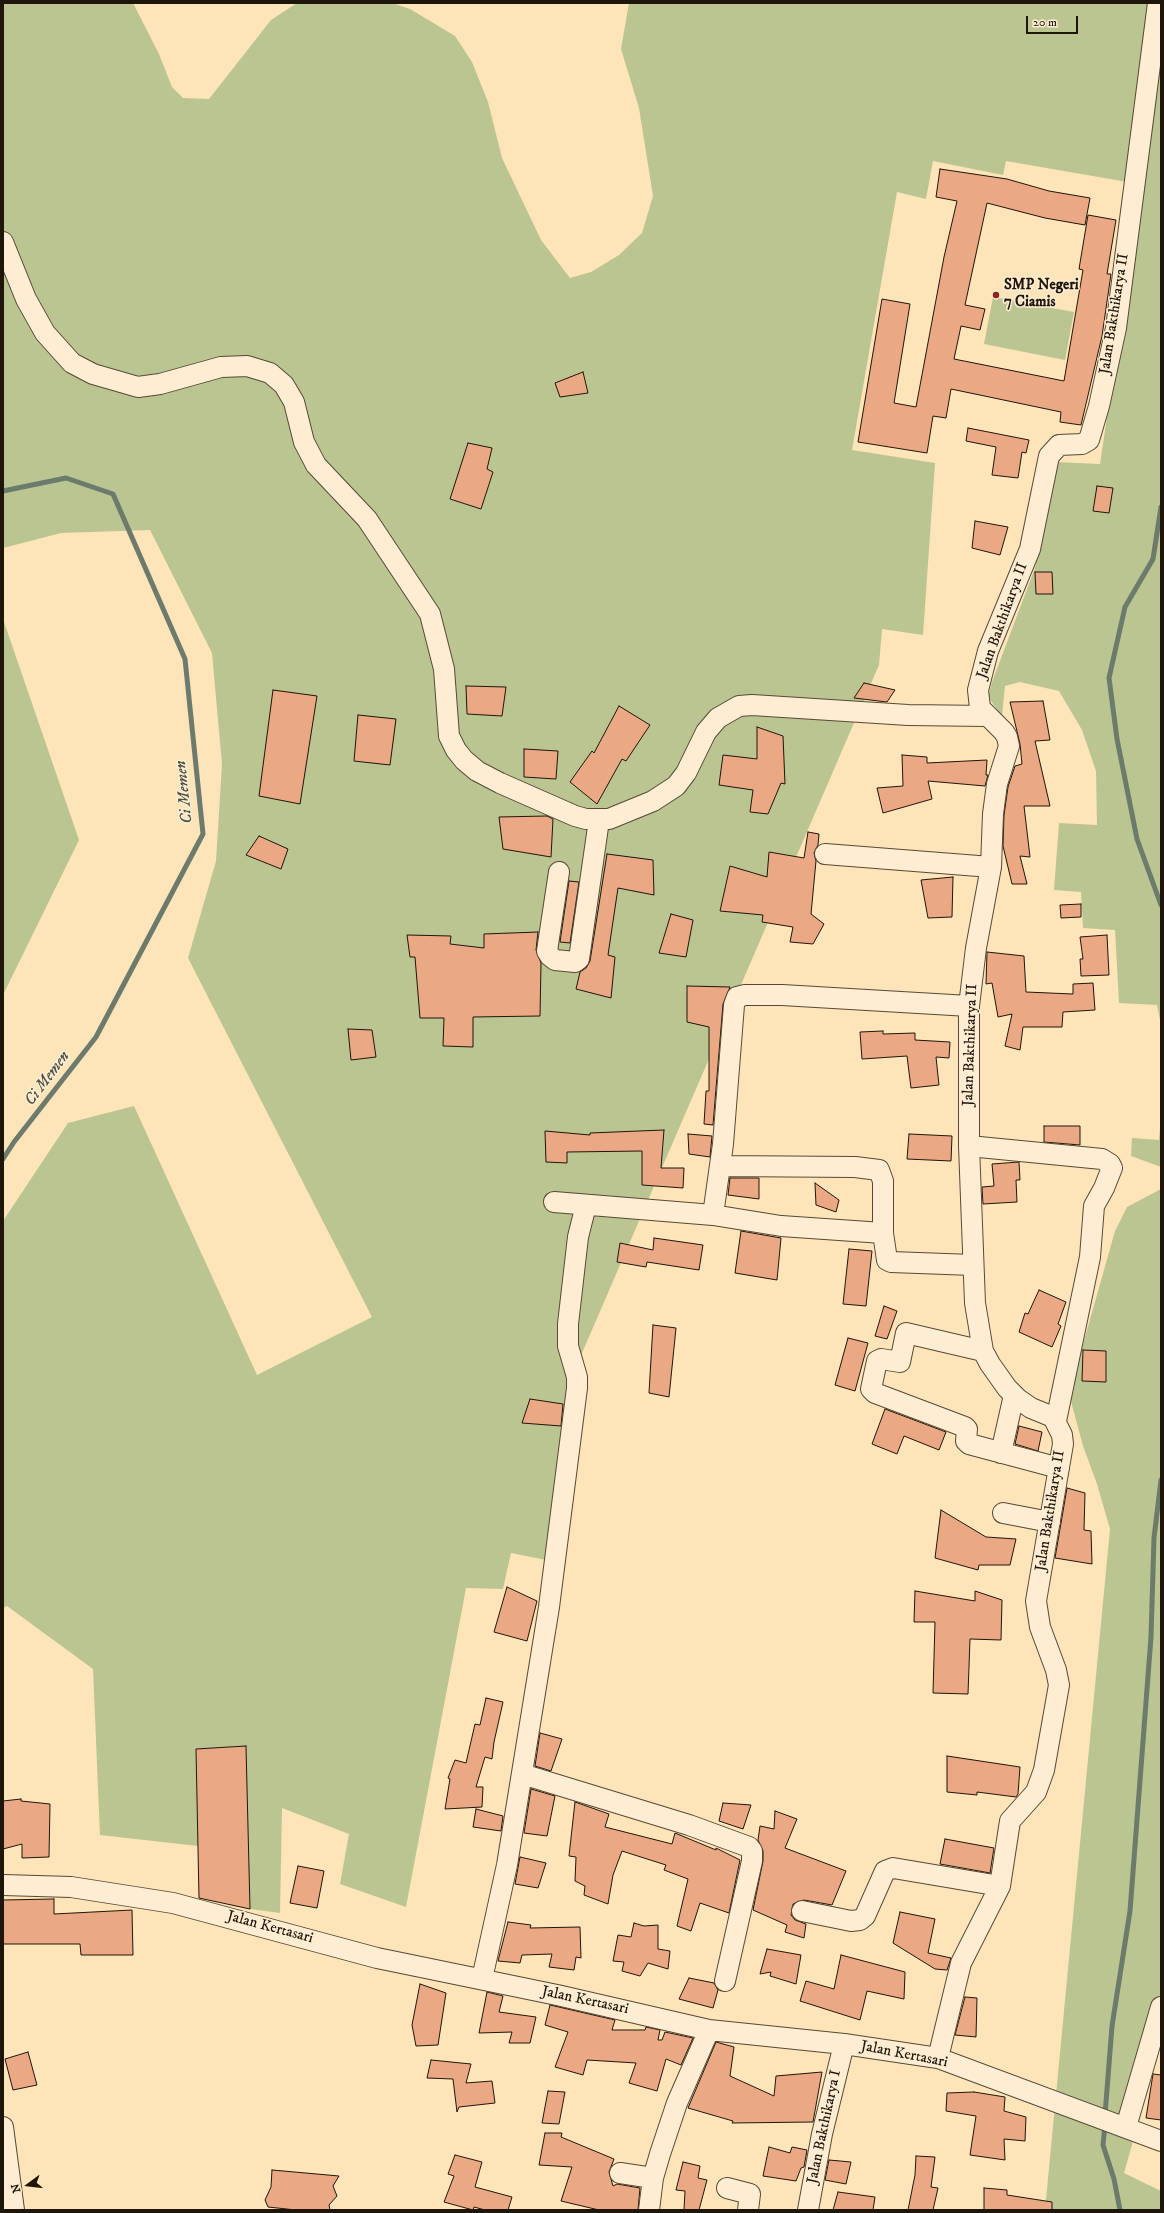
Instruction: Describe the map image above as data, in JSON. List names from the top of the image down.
{
  "streets": {
    "street": ["Jalan Bakthikarya II", "Jalan Kertasari", "Jalan Bakthikarya I"]
  },
  "crossings": [
    ["Jalan Bakthikarya II", "Jalan Kertasari"],
    ["Jalan Kertasari", "Jalan Bakthikarya I"]
  ],
  "water": ["Ci Memen"],
  "places": ["SMP Negeri 7 Ciamis"],
  "scale_bar": "20 m",
  "north": "left"
}
